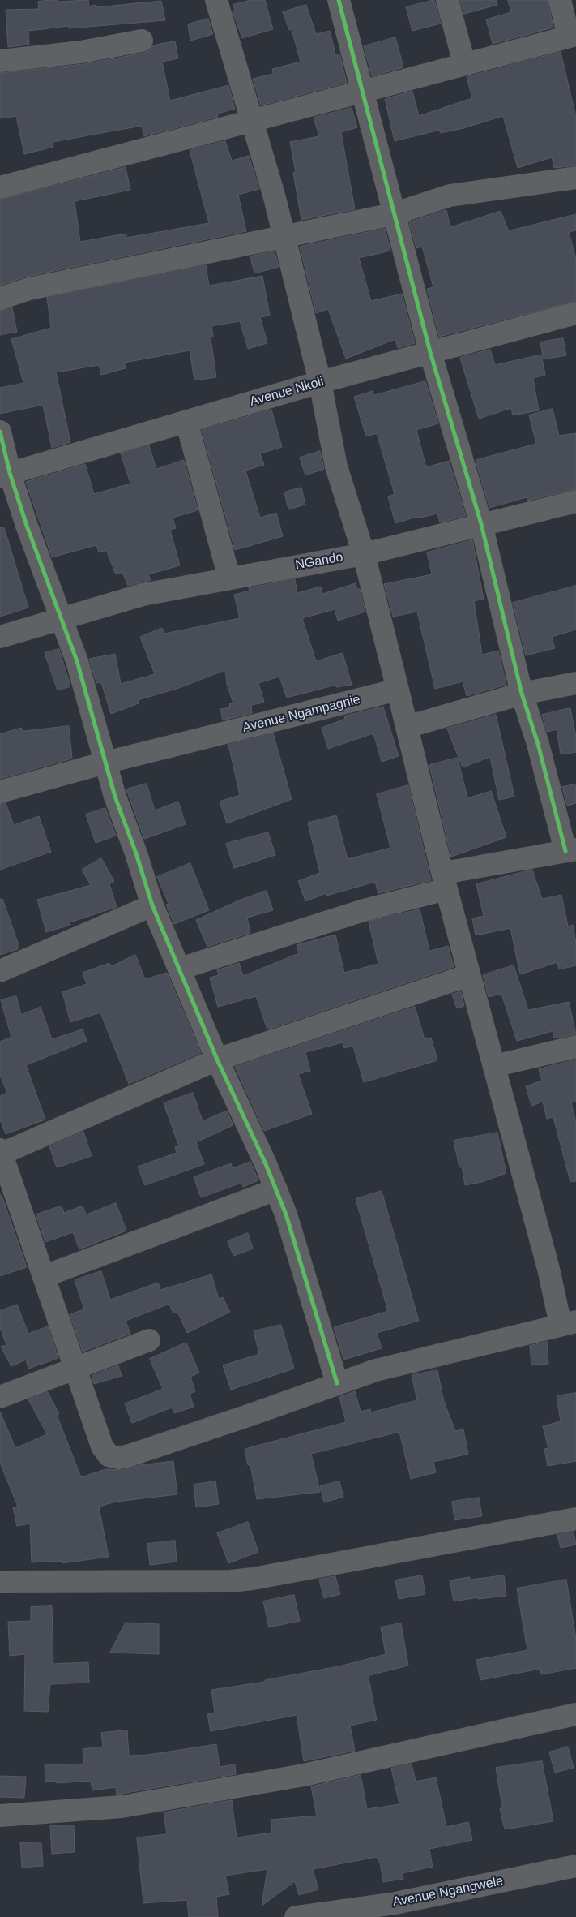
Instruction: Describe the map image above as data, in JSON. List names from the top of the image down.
{
  "streets": {
    "street": [
      "Avenue Nkoli",
      "NGando",
      "Avenue Ngampagnie",
      "Avenue Ngangwele"
    ]
  }
}
